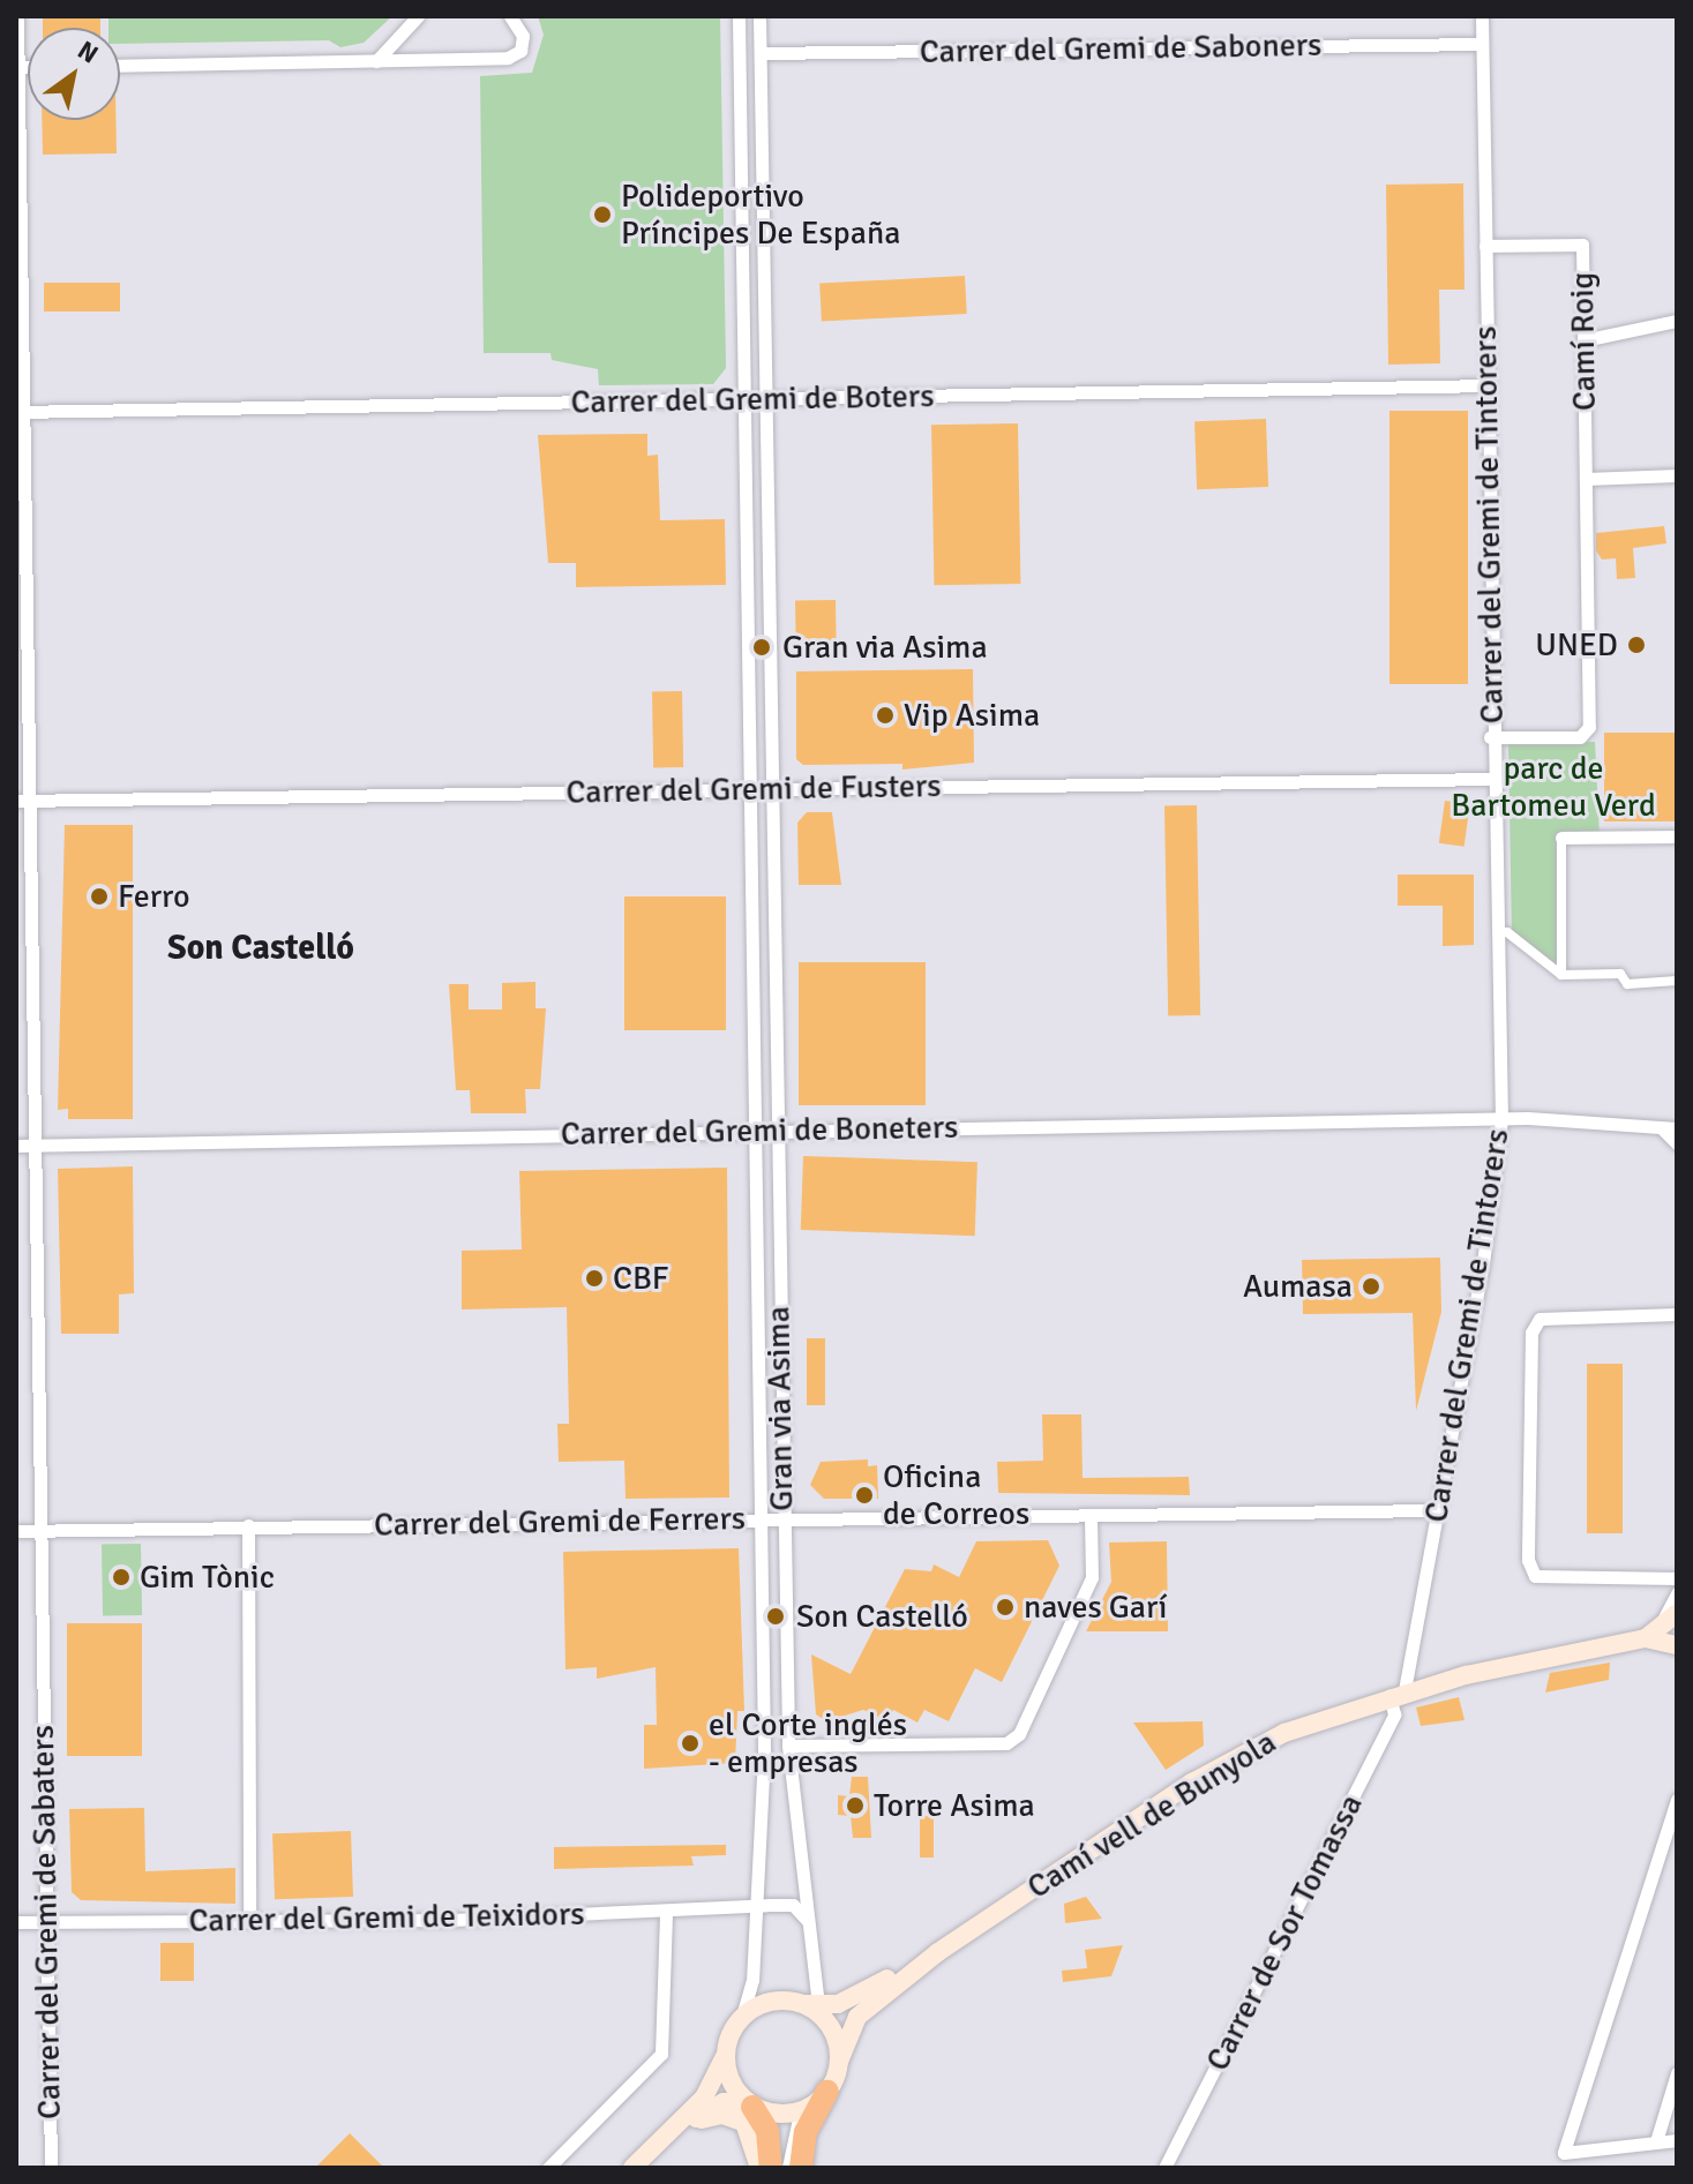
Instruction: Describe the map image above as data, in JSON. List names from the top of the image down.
{
  "streets": {
    "main road": ["Camí vell de Bunyola"],
    "street": [
      "Carrer del Gremi de Saboners",
      "Camí Roig",
      "Carrer del Gremi de Boters",
      "Carrer del Gremi de Tintorers",
      "Carrer del Gremi de Fusters",
      "Carrer del Gremi de Boneters",
      "Gran via Asima",
      "Carrer del Gremi de Ferrers",
      "Carrer del Gremi de Teixidors",
      "Carrer del Gremi de Sabaters",
      "Carrer de Sor Tomassa"
    ]
  },
  "crossings": [
    ["Carrer del Gremi de Saboners", "Carrer del Gremi de Tintorers"],
    ["Carrer del Gremi de Saboners", "Gran via Asima"],
    ["Camí Roig", "Carrer del Gremi de Tintorers"],
    ["Carrer del Gremi de Boters", "Carrer del Gremi de Tintorers"],
    ["Carrer del Gremi de Boters", "Gran via Asima"],
    ["Carrer del Gremi de Boters", "Carrer del Gremi de Sabaters"],
    ["Carrer del Gremi de Tintorers", "Carrer del Gremi de Fusters"],
    ["Carrer del Gremi de Tintorers", "Carrer del Gremi de Boneters"],
    ["Carrer del Gremi de Tintorers", "Carrer del Gremi de Ferrers"],
    ["Carrer del Gremi de Tintorers", "Camí vell de Bunyola"],
    ["Carrer del Gremi de Tintorers", "Carrer de Sor Tomassa"],
    ["Carrer del Gremi de Fusters", "Gran via Asima"],
    ["Carrer del Gremi de Fusters", "Carrer del Gremi de Sabaters"],
    ["Carrer del Gremi de Boneters", "Gran via Asima"],
    ["Carrer del Gremi de Boneters", "Carrer del Gremi de Sabaters"],
    ["Gran via Asima", "Carrer del Gremi de Ferrers"],
    ["Gran via Asima", "Carrer del Gremi de Teixidors"],
    ["Carrer del Gremi de Ferrers", "Carrer del Gremi de Sabaters"],
    ["Camí vell de Bunyola", "Carrer de Sor Tomassa"],
    ["Carrer del Gremi de Teixidors", "Carrer del Gremi de Sabaters"]
  ],
  "districts": ["Son Castelló"],
  "parks": ["parc de Bartomeu Verd"],
  "places": [
    "Polideportivo Príncipes De España",
    "UNED",
    "Gran via Asima",
    "Vip Asima",
    "Ferro",
    "CBF",
    "Aumasa",
    "Oficina de Correos",
    "Gim Tònic",
    "naves Garí",
    "Son Castelló",
    "el Corte inglés - empresas",
    "Torre Asima"
  ],
  "north": "top right"
}
